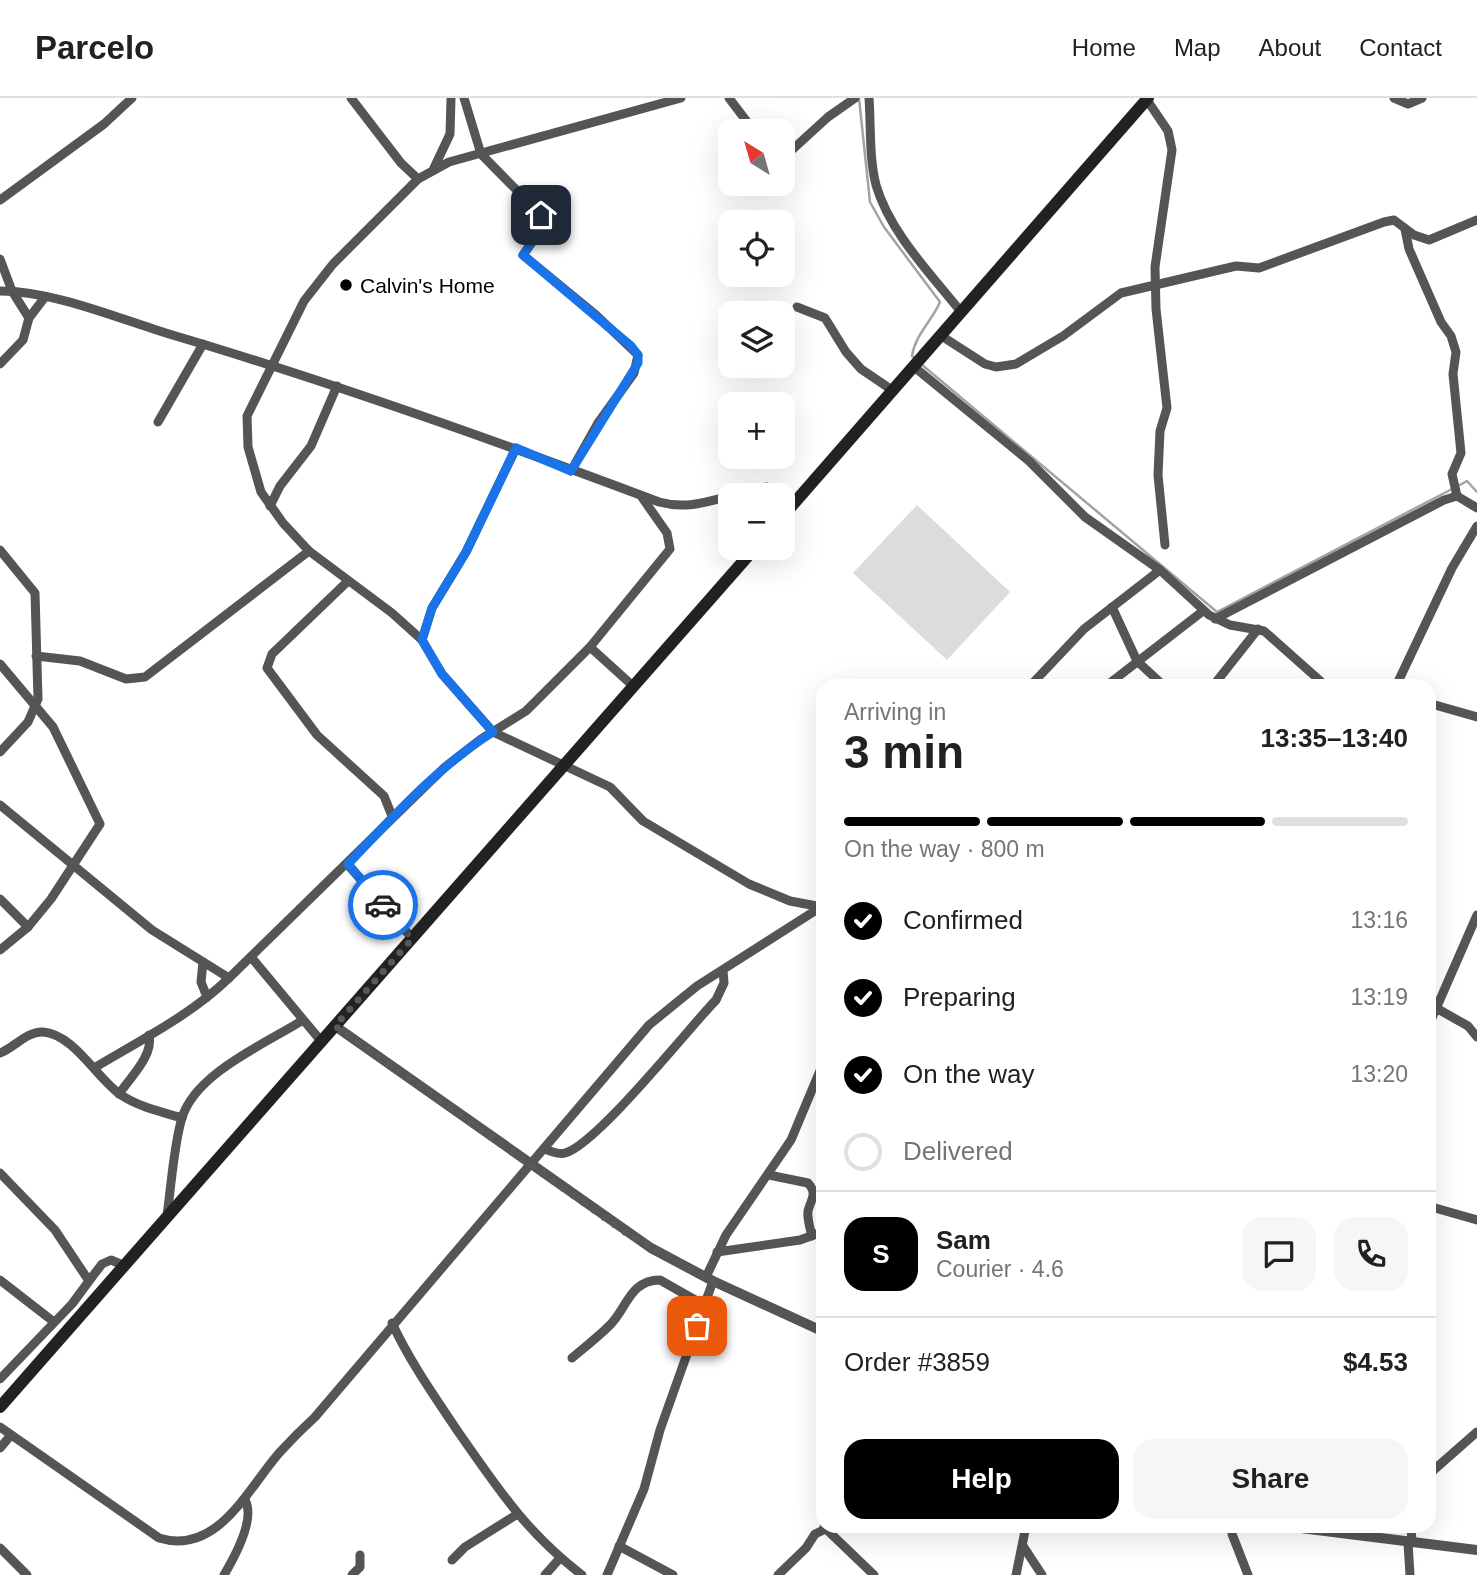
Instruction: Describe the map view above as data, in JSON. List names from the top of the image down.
{
  "places": ["Calvin's Home"],
  "north": "top left",
  "page": {
    "header": "Parcelo",
    "nav": [
      "Home",
      "Map",
      "About",
      "Contact"
    ],
    "map_buttons": ["+", "−"],
    "heading": ["3 min", "Arriving in", "13:35–13:40"],
    "panel": [
      "Sam",
      "Courier · 4.6",
      "Order #3859",
      "$4.53"
    ],
    "bar": "On the way · 800 m",
    "list": [
      ["Confirmed", "13:16"],
      ["Preparing", "13:19"],
      ["On the way", "13:20"],
      "Delivered"
    ],
    "round": "S",
    "buttons": ["Help", "Share"]
  }
}
